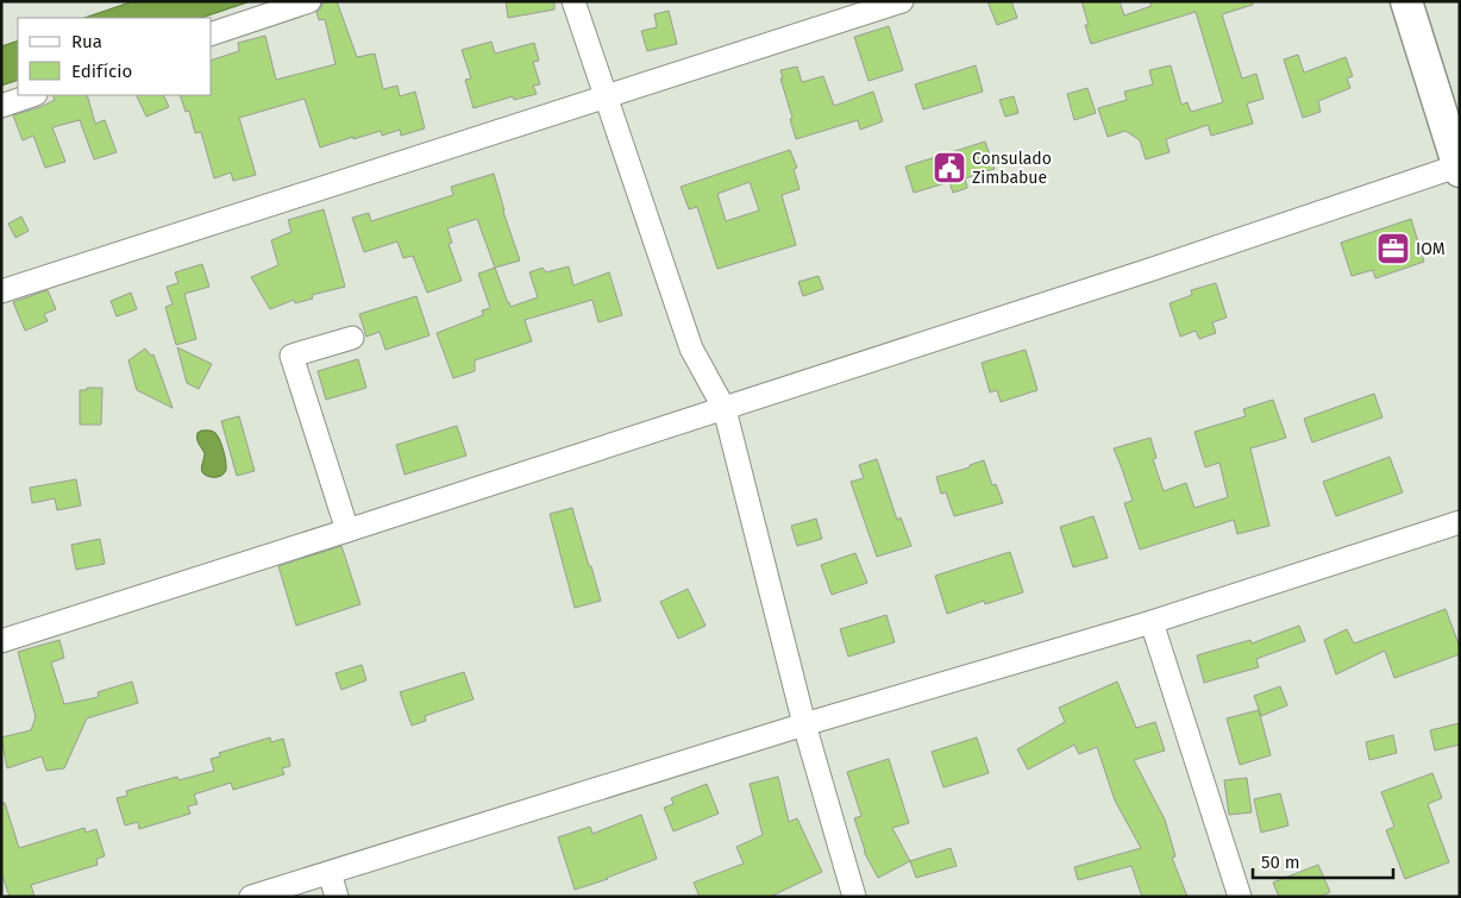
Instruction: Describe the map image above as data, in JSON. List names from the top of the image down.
{
  "places": {
    "public building": ["Consulado Zimbabue"],
    "office": ["IOM"]
  },
  "legend": ["Rua", "Edifício"],
  "scale_bar": "50 m"
}
